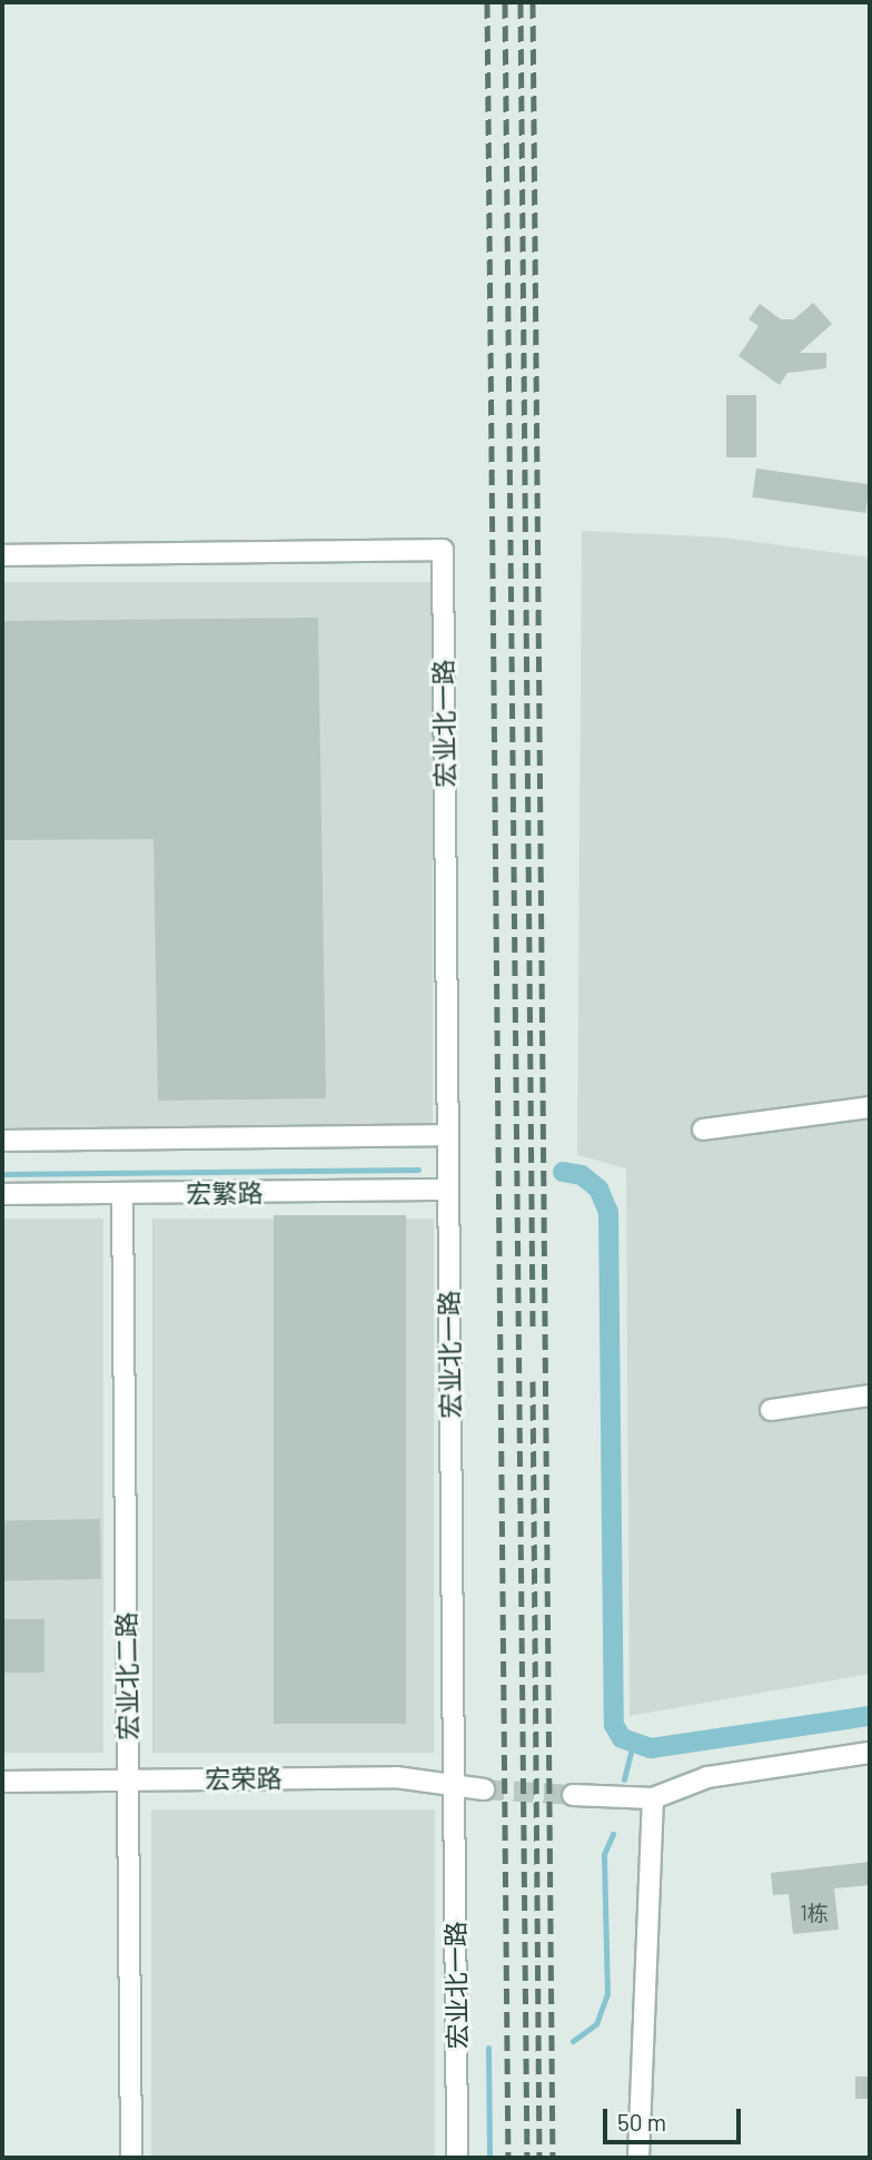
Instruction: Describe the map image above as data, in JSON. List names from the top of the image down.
{
  "streets": {
    "street": [
      "宏业北一路",
      "宏繁路",
      "宏业北二路",
      "宏荣路"
    ]
  },
  "crossings": [
    ["宏业北一路", "宏繁路"],
    ["宏业北一路", "宏荣路"],
    ["宏繁路", "宏业北二路"],
    ["宏业北二路", "宏荣路"]
  ],
  "house_numbers": ["1栋"],
  "scale_bar": "50 m"
}
